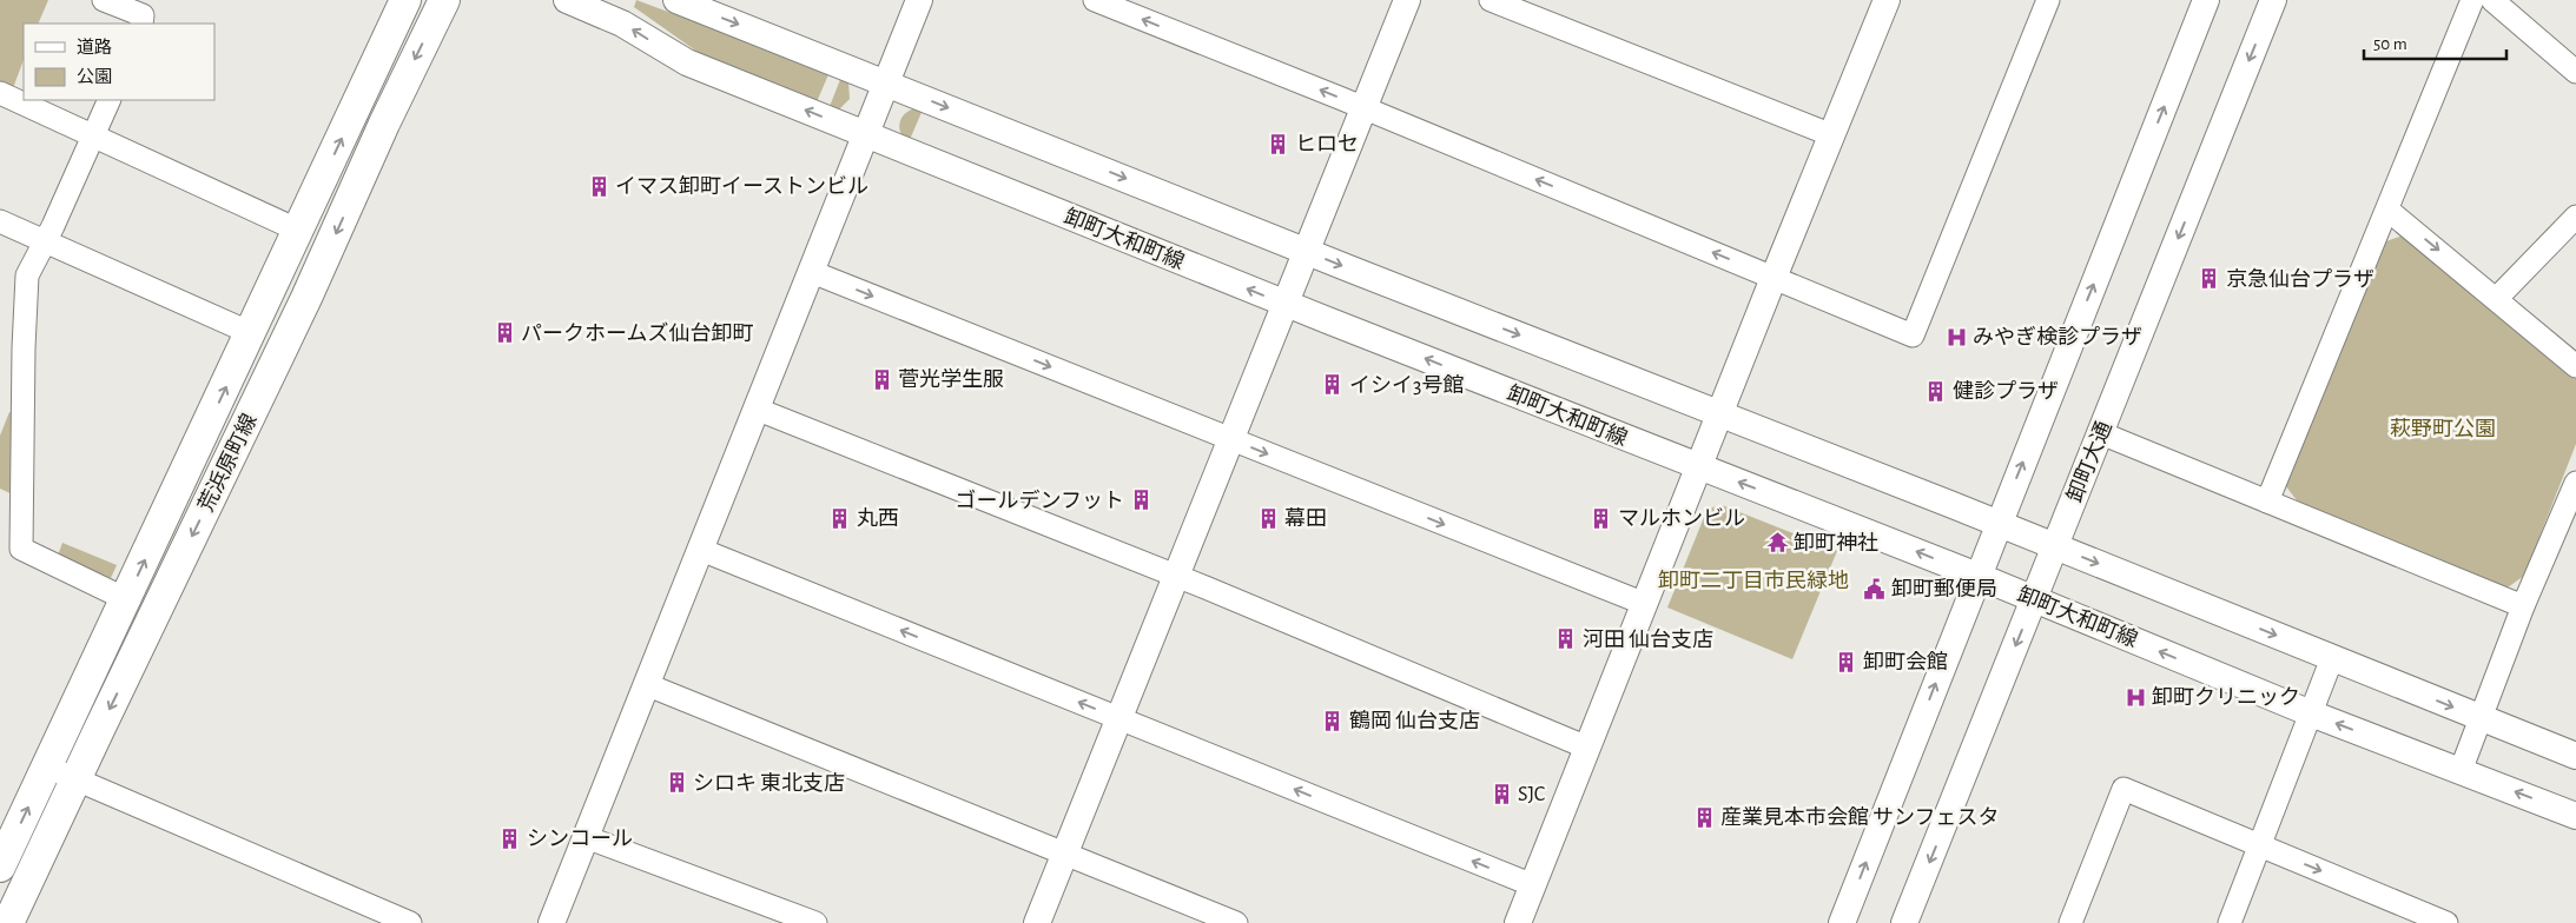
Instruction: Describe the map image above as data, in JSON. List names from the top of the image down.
{
  "streets": {
    "main road": ["荒浜原町線"],
    "street": ["卸町大和町線", "卸町大通"]
  },
  "crossings": [
    ["卸町大和町線", "卸町大通"]
  ],
  "parks": ["萩野町公園", "卸町二丁目市民緑地"],
  "places": {
    "building": [
      "ヒロセ",
      "イマス卸町イーストンビル",
      "京急仙台プラザ",
      "パークホームズ仙台卸町",
      "菅光学生服",
      "イシイ3号館",
      "健診プラザ",
      "ゴールデンフット",
      "丸西",
      "幕田",
      "マルホンビル",
      "河田 仙台支店",
      "卸町会館",
      "鶴岡 仙台支店",
      "シロキ 東北支店",
      "SJC",
      "産業見本市会館 サンフェスタ",
      "シンコール"
    ],
    "hospital": ["みやぎ検診プラザ", "卸町クリニック"],
    "temple": ["卸町神社"],
    "public building": ["卸町郵便局"]
  },
  "legend": ["道路", "公園"],
  "scale_bar": "50 m"
}
